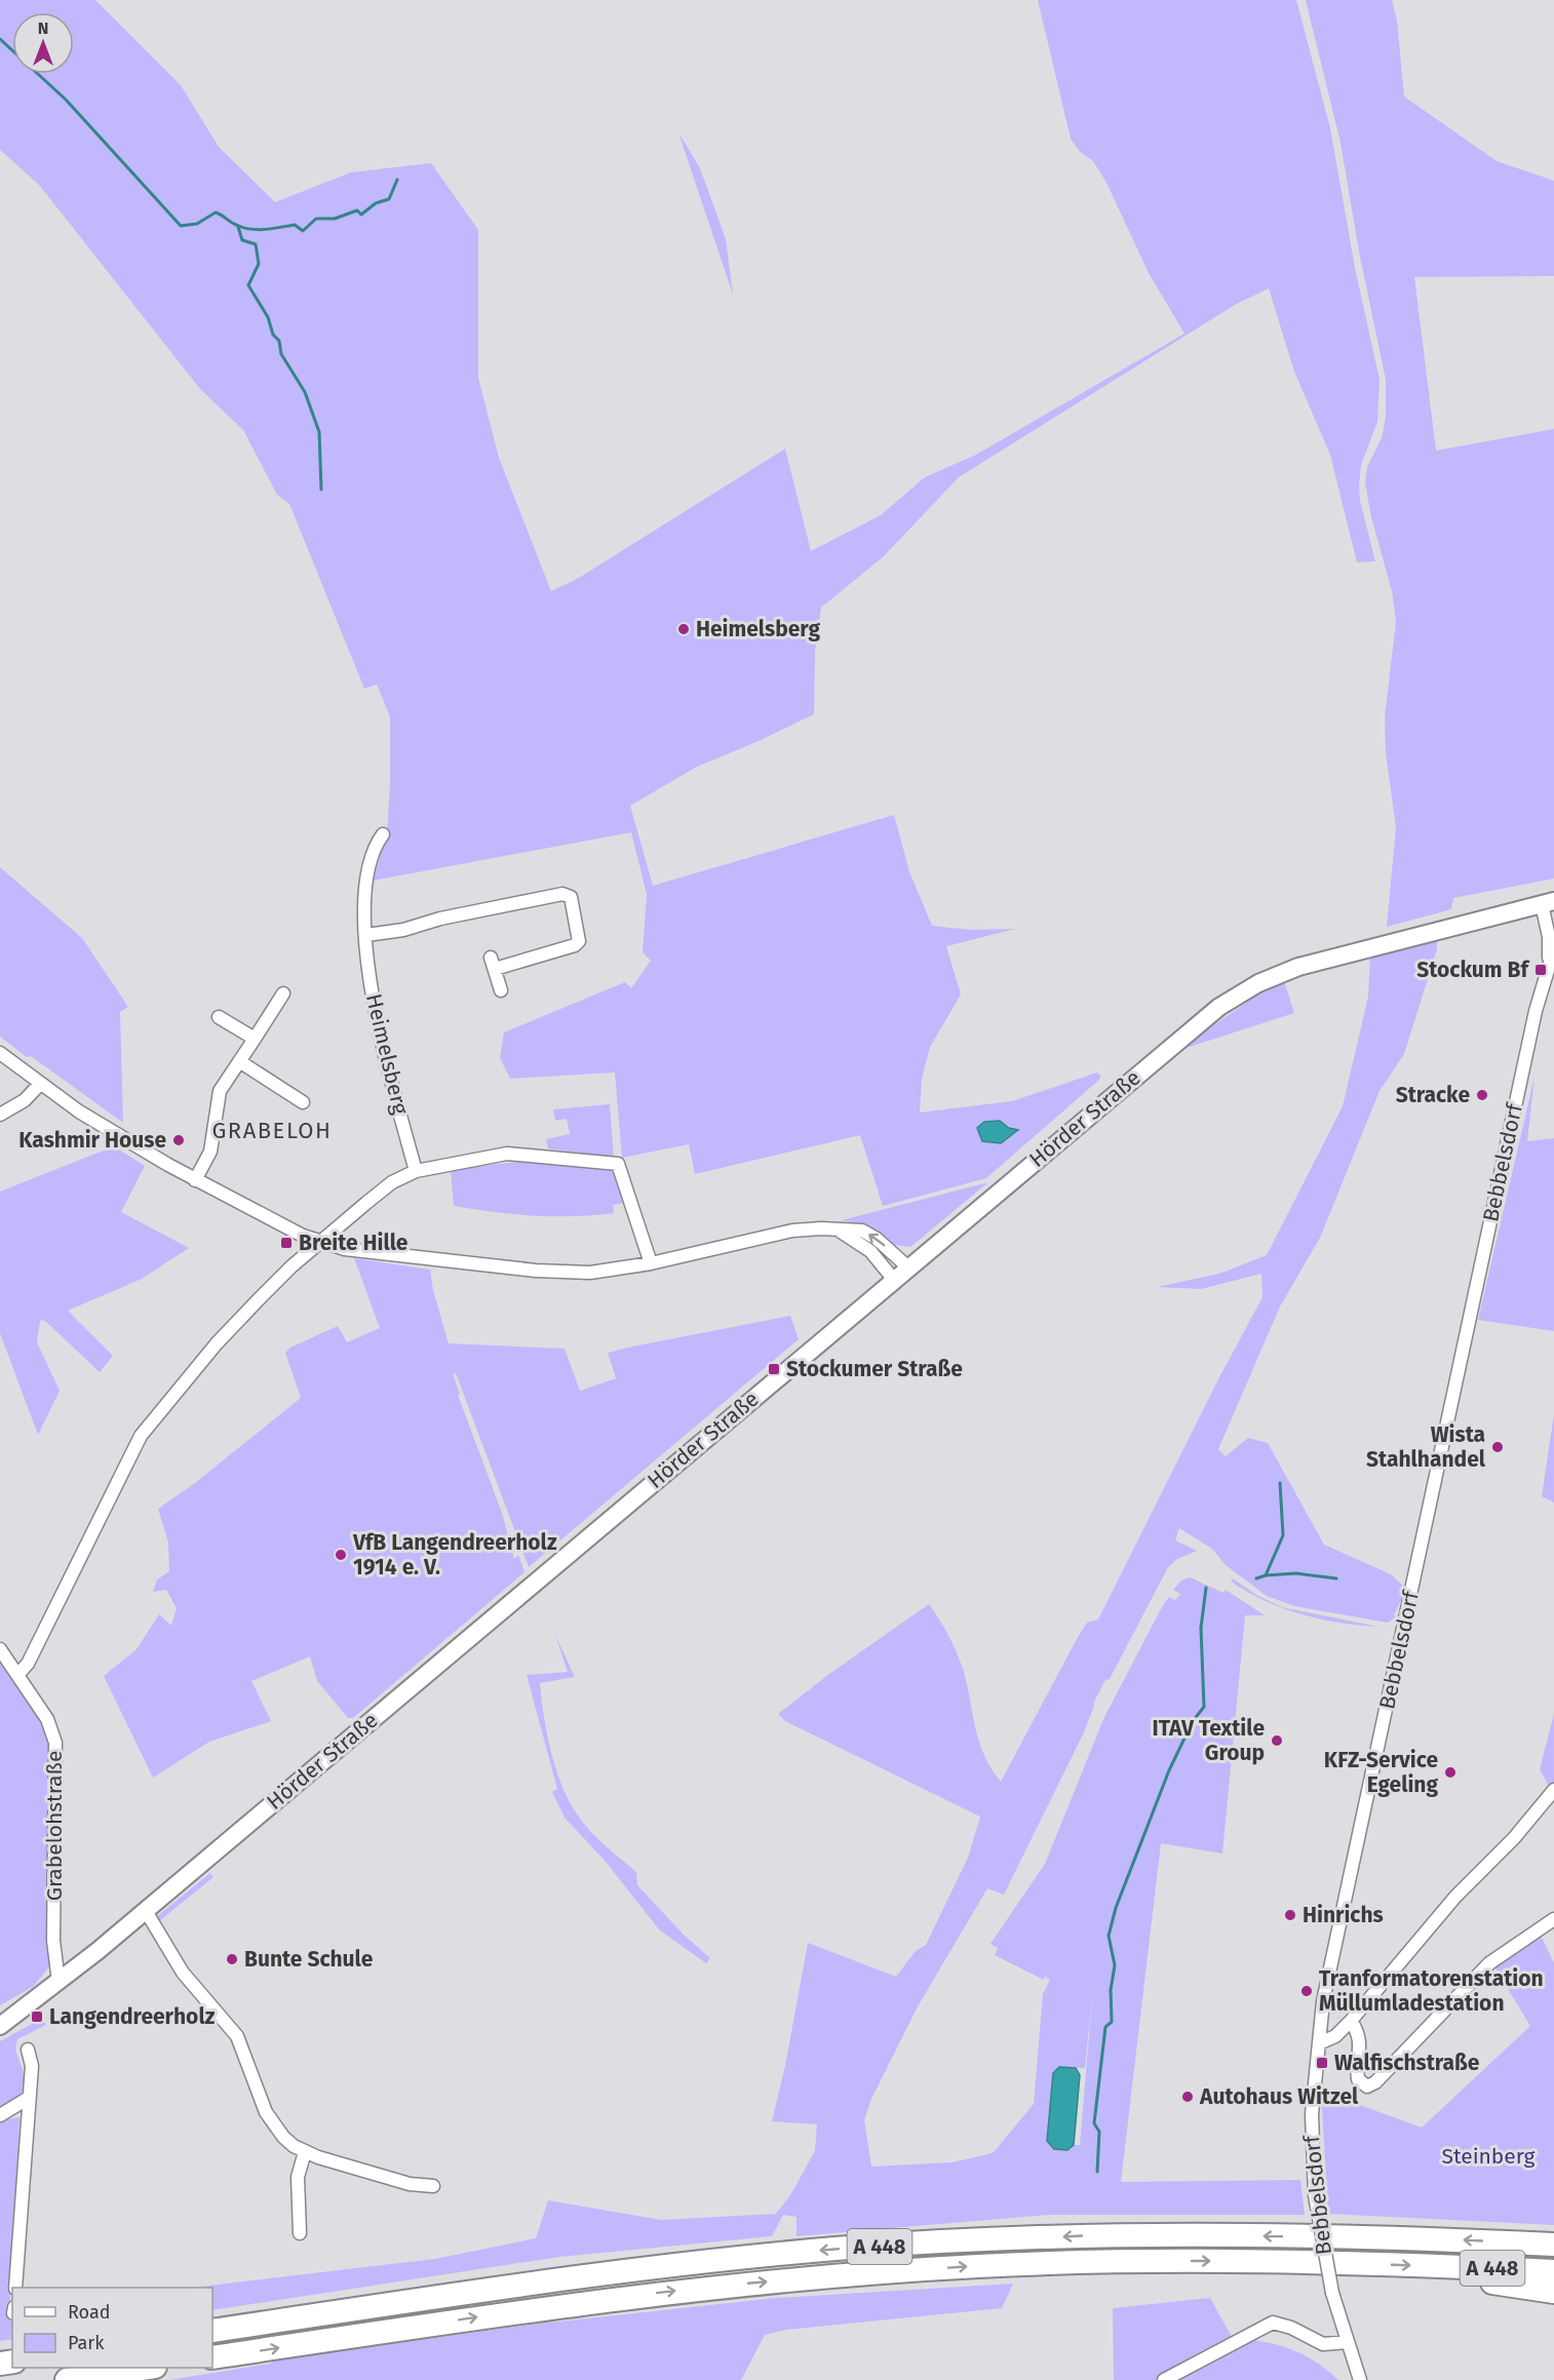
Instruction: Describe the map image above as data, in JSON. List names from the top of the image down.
{
  "streets": {
    "highway": ["A 448"],
    "main road": ["Hörder Straße"],
    "street": ["Heimelsberg", "Bebbelsdorf", "Grabelohstraße"]
  },
  "crossings": [
    ["Hörder Straße", "Bebbelsdorf"],
    ["Hörder Straße", "Grabelohstraße"]
  ],
  "districts": ["GRABELOH"],
  "parks": ["Steinberg"],
  "places": {
    "other": [
      "Heimelsberg",
      "Stracke",
      "Kashmir House",
      "Wista Stahlhandel",
      "VfB Langendreerholz 1914 e. V.",
      "ITAV Textile Group",
      "KFZ-Service Egeling",
      "Hinrichs",
      "Bunte Schule",
      "Tranformatorenstation Müllumladestation",
      "Autohaus Witzel"
    ],
    "transit": [
      "Stockum Bf",
      "Breite Hille",
      "Stockumer Straße",
      "Langendreerholz",
      "Walfischstraße"
    ]
  },
  "legend": ["Road", "Park"],
  "north": "top"
}
